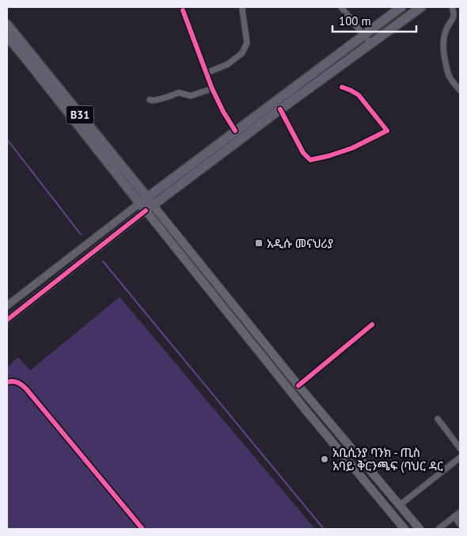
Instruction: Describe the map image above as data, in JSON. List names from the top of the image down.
{
  "streets": {
    "main road": ["B31"]
  },
  "places": {
    "transit": ["አዲሱ መናህሪያ"],
    "other": ["አቢሲንያ ባንክ - ጢስ አባይ ቅርንጫፍ (ባህር ዳር"]
  },
  "scale_bar": "100 m"
}
